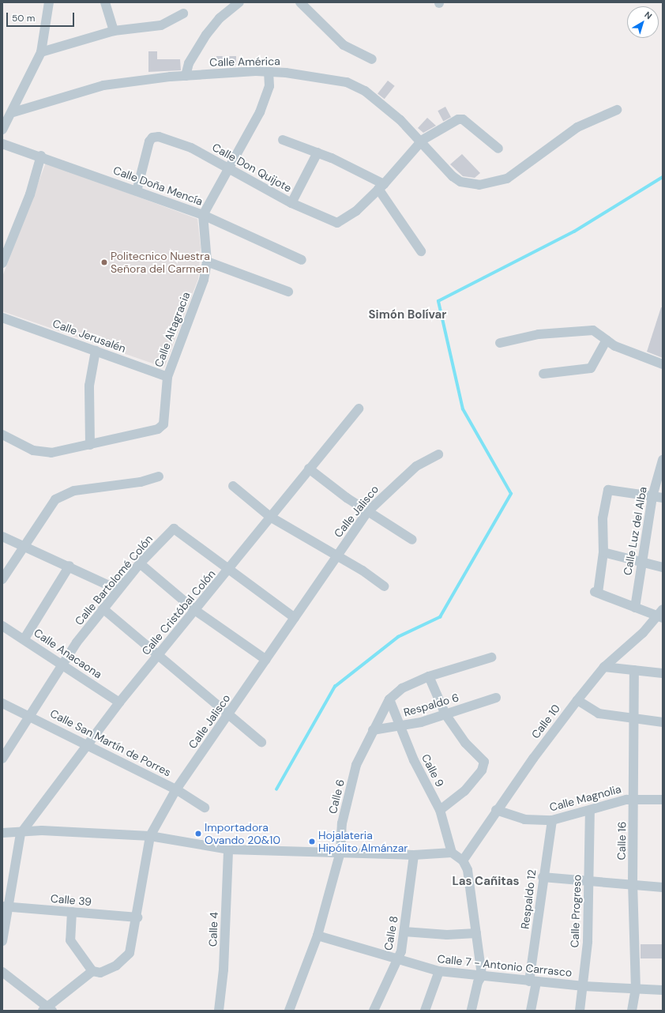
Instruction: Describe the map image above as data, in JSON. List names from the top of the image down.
{
  "streets": {
    "street": [
      "Calle América",
      "Calle Don Quijote",
      "Calle Doña Mencía",
      "Calle Altagracia",
      "Calle Jerusalén",
      "Calle Jalisco",
      "Calle Luz del Alba",
      "Calle Bartolomé Colón",
      "Calle Cristóbal Colón",
      "Calle Anacaona",
      "Respaldo 6",
      "Calle 10",
      "Calle San Martín de Porres",
      "Calle 9",
      "Calle 6",
      "Calle Magnolia",
      "Calle 16",
      "Respaldo 12",
      "Calle 39",
      "Calle Progreso",
      "Calle 4",
      "Calle 8",
      "Calle 7 - Antonio Carrasco"
    ]
  },
  "crossings": [
    ["Calle Don Quijote", "Calle Doña Mencía"],
    ["Calle Doña Mencía", "Calle Altagracia"],
    ["Calle Altagracia", "Calle Jerusalén"],
    ["Calle Jalisco", "Calle Bartolomé Colón"],
    ["Calle Jalisco", "Calle San Martín de Porres"],
    ["Calle Jalisco", "Calle 39"],
    ["Calle Bartolomé Colón", "Calle Cristóbal Colón"],
    ["Calle Bartolomé Colón", "Calle Anacaona"],
    ["Calle Bartolomé Colón", "Calle San Martín de Porres"],
    ["Calle Cristóbal Colón", "Calle Anacaona"],
    ["Calle Cristóbal Colón", "Calle San Martín de Porres"],
    ["Respaldo 6", "Calle 9"],
    ["Respaldo 6", "Calle 6"],
    ["Calle 10", "Calle Magnolia"],
    ["Calle 9", "Calle 6"],
    ["Calle 6", "Calle 7 - Antonio Carrasco"],
    ["Calle Magnolia", "Calle 16"],
    ["Calle Magnolia", "Respaldo 12"],
    ["Calle Magnolia", "Calle Progreso"],
    ["Calle 16", "Calle 7 - Antonio Carrasco"],
    ["Respaldo 12", "Calle 7 - Antonio Carrasco"],
    ["Calle Progreso", "Calle 7 - Antonio Carrasco"],
    ["Calle 8", "Calle 7 - Antonio Carrasco"]
  ],
  "districts": ["Simón Bolívar", "Las Cañitas"],
  "places": ["Politecnico Nuestra Señora del Carmen", "Importadora Ovando 20&10", "Hojalateria Hipólito Almánzar"],
  "scale_bar": "50 m",
  "north": "top right"
}
